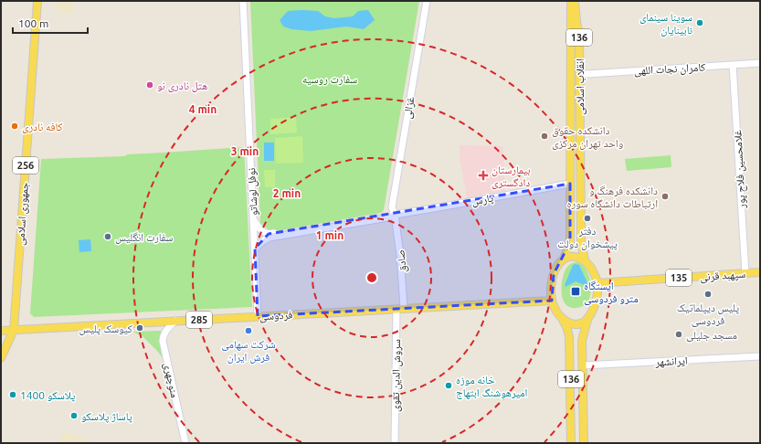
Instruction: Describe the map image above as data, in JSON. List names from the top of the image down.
{
  "streets": {
    "main road": [
      "136",
      "انقلاب اسلامی",
      "256",
      "جمهوری اسلامی",
      "سپهبد قرنی",
      "135",
      "فردوسی",
      "285"
    ],
    "street": [
      "کامران نجات اللهی",
      "غزالی",
      "غلامحسین فلاح‌ پور",
      "نوفل لوشاتو",
      "پارس",
      "صادق",
      "ایرانشهر",
      "سروش الدین تقوی",
      "منوچهری"
    ]
  },
  "crossings": [
    ["136", "انقلاب اسلامی"],
    ["136", "سپهبد قرنی"],
    ["136", "فردوسی"],
    ["136", "ایرانشهر"],
    ["کامران نجات اللهی", "انقلاب اسلامی"],
    ["کامران نجات اللهی", "غلامحسین فلاح‌ پور"],
    ["انقلاب اسلامی", "پارس"],
    ["انقلاب اسلامی", "سپهبد قرنی"],
    ["انقلاب اسلامی", "فردوسی"],
    ["غزالی", "پارس"],
    ["غزالی", "صادق"],
    ["غلامحسین فلاح‌ پور", "سپهبد قرنی"],
    ["نوفل لوشاتو", "پارس"],
    ["نوفل لوشاتو", "فردوسی"],
    ["پارس", "صادق"],
    ["جمهوری اسلامی", "فردوسی"],
    ["صادق", "فردوسی"],
    ["صادق", "سروش الدین تقوی"],
    ["سپهبد قرنی", "فردوسی"],
    ["فردوسی", "سروش الدین تقوی"],
    ["فردوسی", "منوچهری"]
  ],
  "parks": ["سفارت روسیه"],
  "places": {
    "other": [
      "سوینا سینمای نابینایان",
      "هتل نادری نو",
      "کافه نادری",
      "دانشکده حقوق واحد تهران مرکزی",
      "دانشکده فرهنگ و ارتباطات دانشگاه سوره",
      "دفتر پیشخوان دولت",
      "سفارت انگلیس",
      "پلیس دیپلماتیک فردوسی",
      "کیوسک پلیس",
      "شرکت سهامی فرش ایران",
      "مسجد جلیلی",
      "خانه موزه امیرهوشنگ ابتهاج",
      "پلاسکو 1400",
      "پاساژ پلاسکو"
    ],
    "health": ["بیمارستان دادگستری"],
    "transit": ["ایستگاه مترو فردوسی"]
  },
  "scale_bar": "100 m",
  "rings": [
    "4 min",
    "3 min",
    "2 min",
    "1 min"
  ]
}
